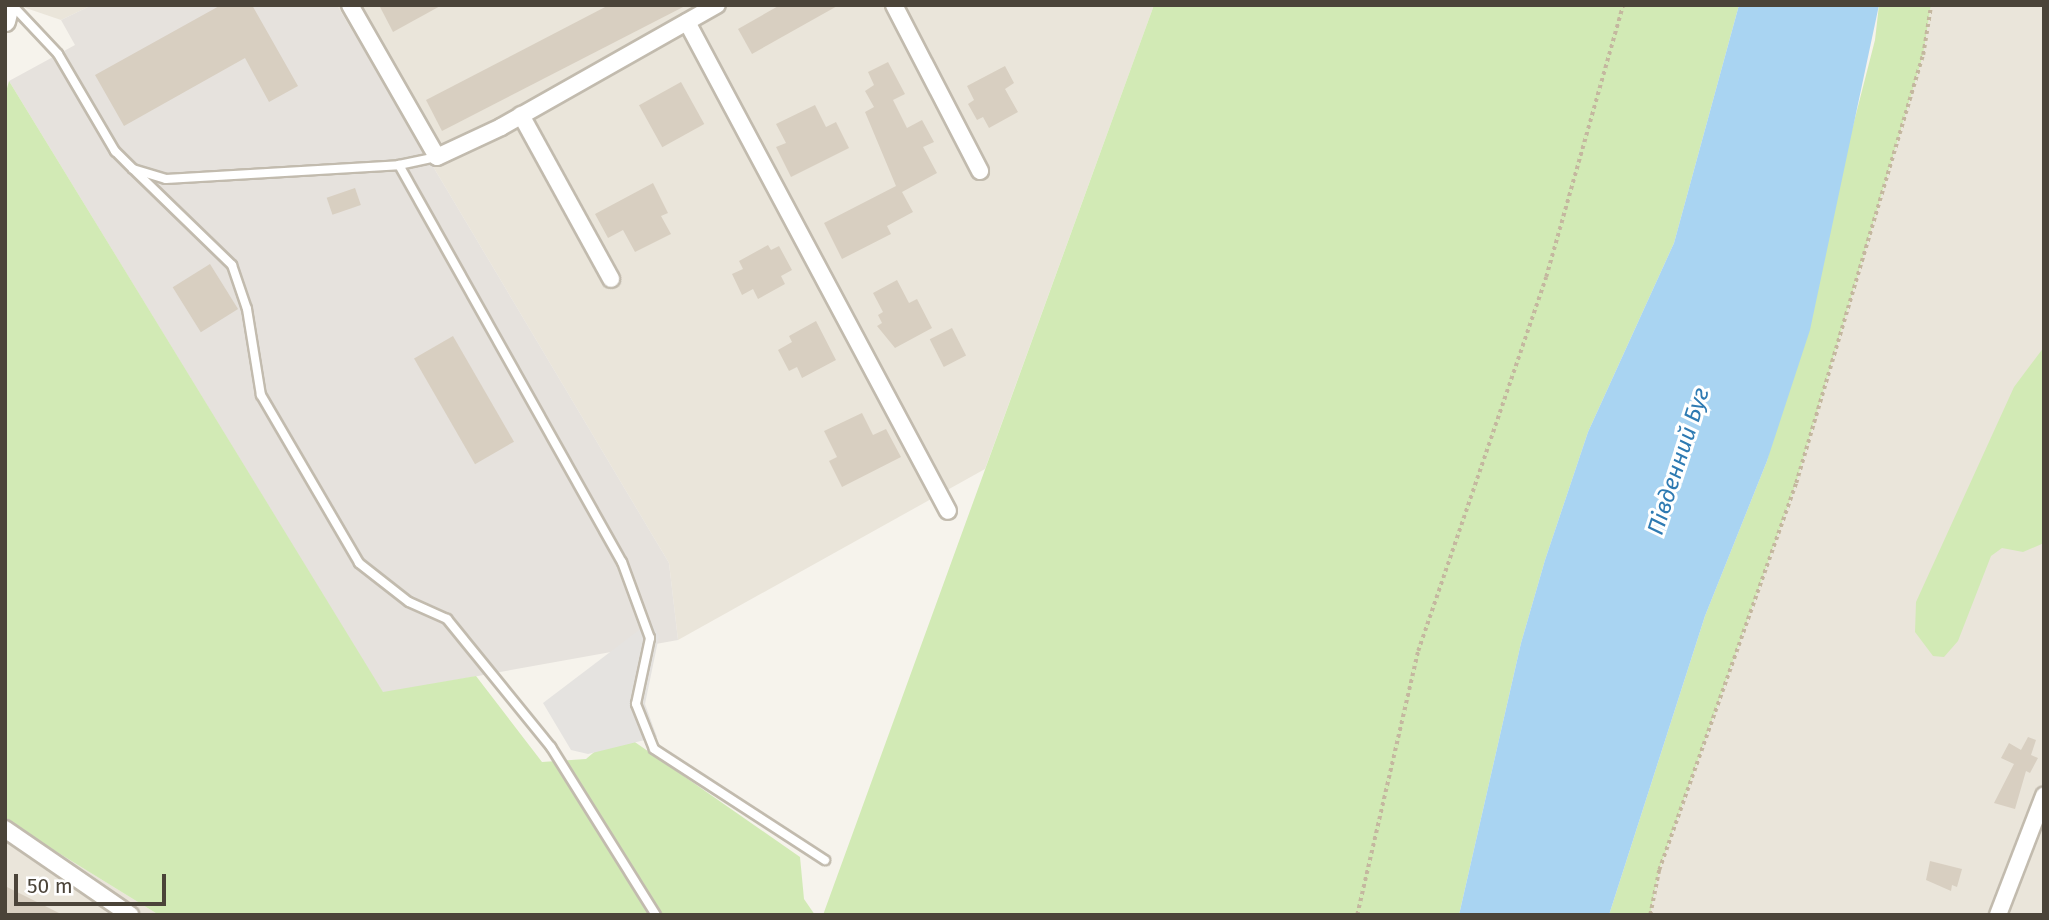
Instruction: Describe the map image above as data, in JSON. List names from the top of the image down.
{
  "water": ["Південний Буг"],
  "scale_bar": "50 m"
}
